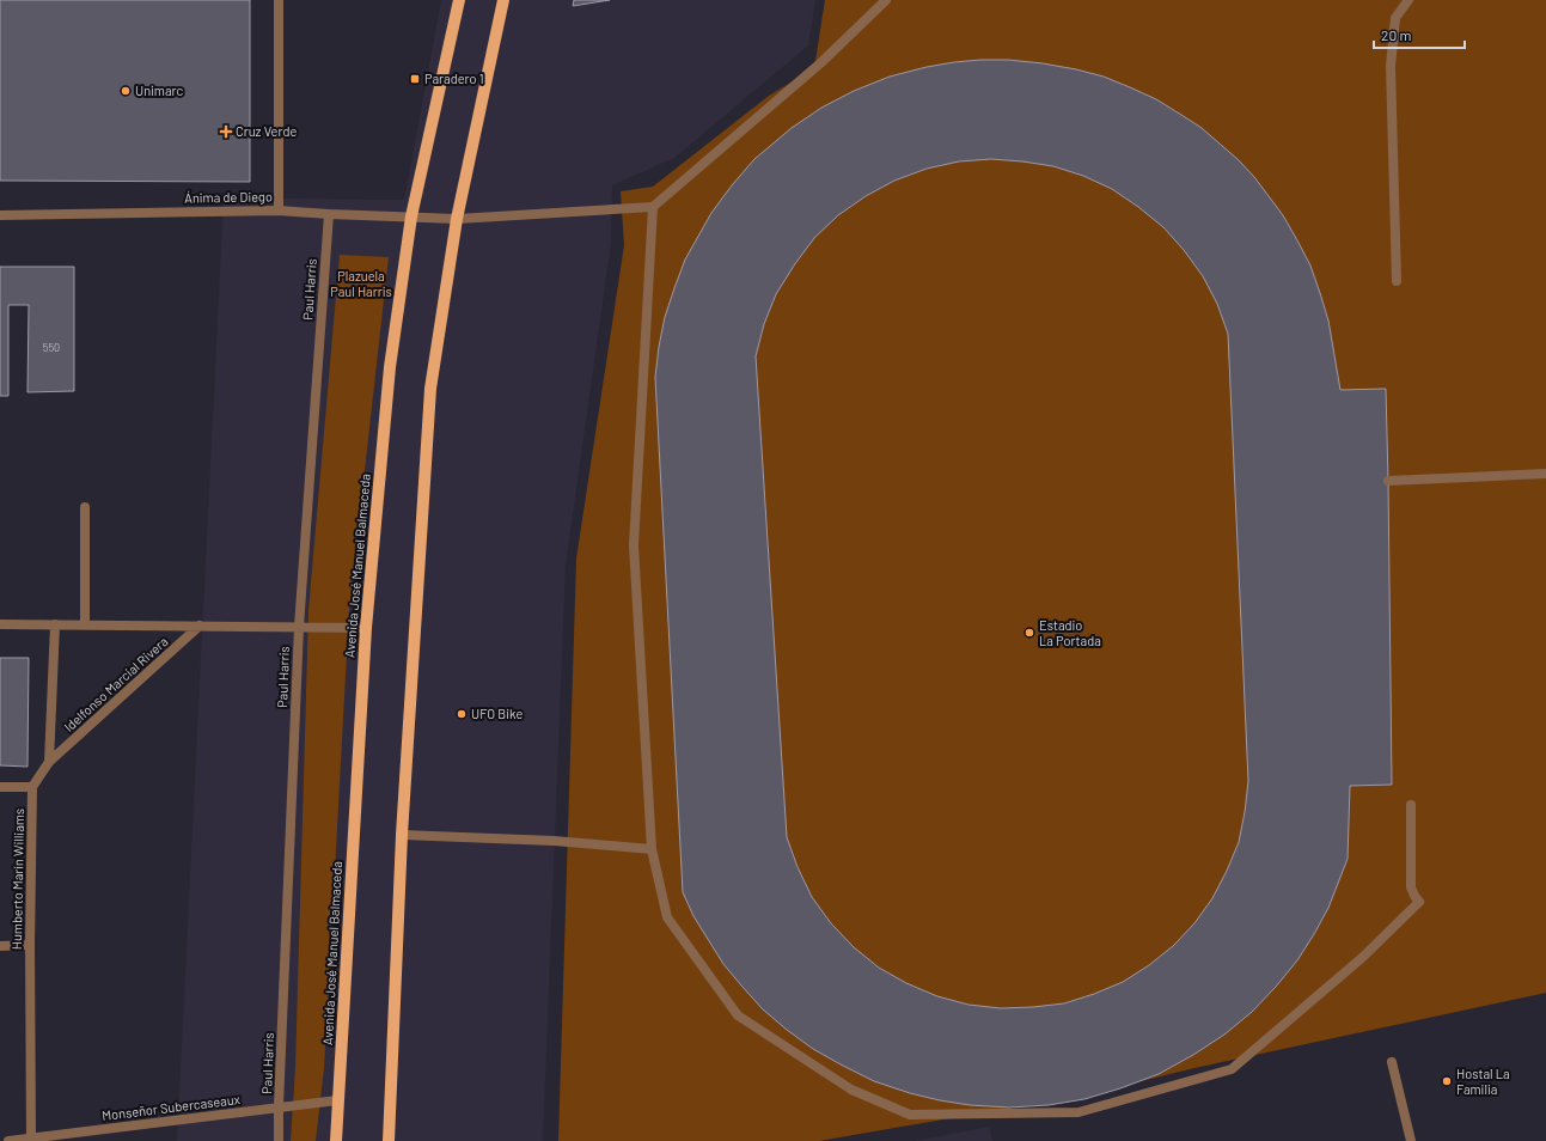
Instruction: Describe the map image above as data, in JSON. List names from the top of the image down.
{
  "streets": {
    "main road": ["Avenida José Manuel Balmaceda"],
    "street": [
      "Ánima de Diego",
      "Paul Harris",
      "Idelfonso Marcial Rivera",
      "Humberto Marín Williams",
      "Monseñor Subercaseaux"
    ]
  },
  "crossings": [
    ["Ánima de Diego", "Paul Harris"],
    ["Ánima de Diego", "Avenida José Manuel Balmaceda"],
    ["Paul Harris", "Idelfonso Marcial Rivera"],
    ["Paul Harris", "Monseñor Subercaseaux"],
    ["Avenida José Manuel Balmaceda", "Idelfonso Marcial Rivera"],
    ["Avenida José Manuel Balmaceda", "Monseñor Subercaseaux"],
    ["Humberto Marín Williams", "Monseñor Subercaseaux"]
  ],
  "parks": ["Plazuela Paul Harris"],
  "places": {
    "transit": ["Paradero 1"],
    "other": [
      "Unimarc",
      "Estadio La Portada",
      "UFO Bike",
      "Hostal La Familia"
    ],
    "health": ["Cruz Verde"]
  },
  "house_numbers": ["550"],
  "scale_bar": "20 m"
}
